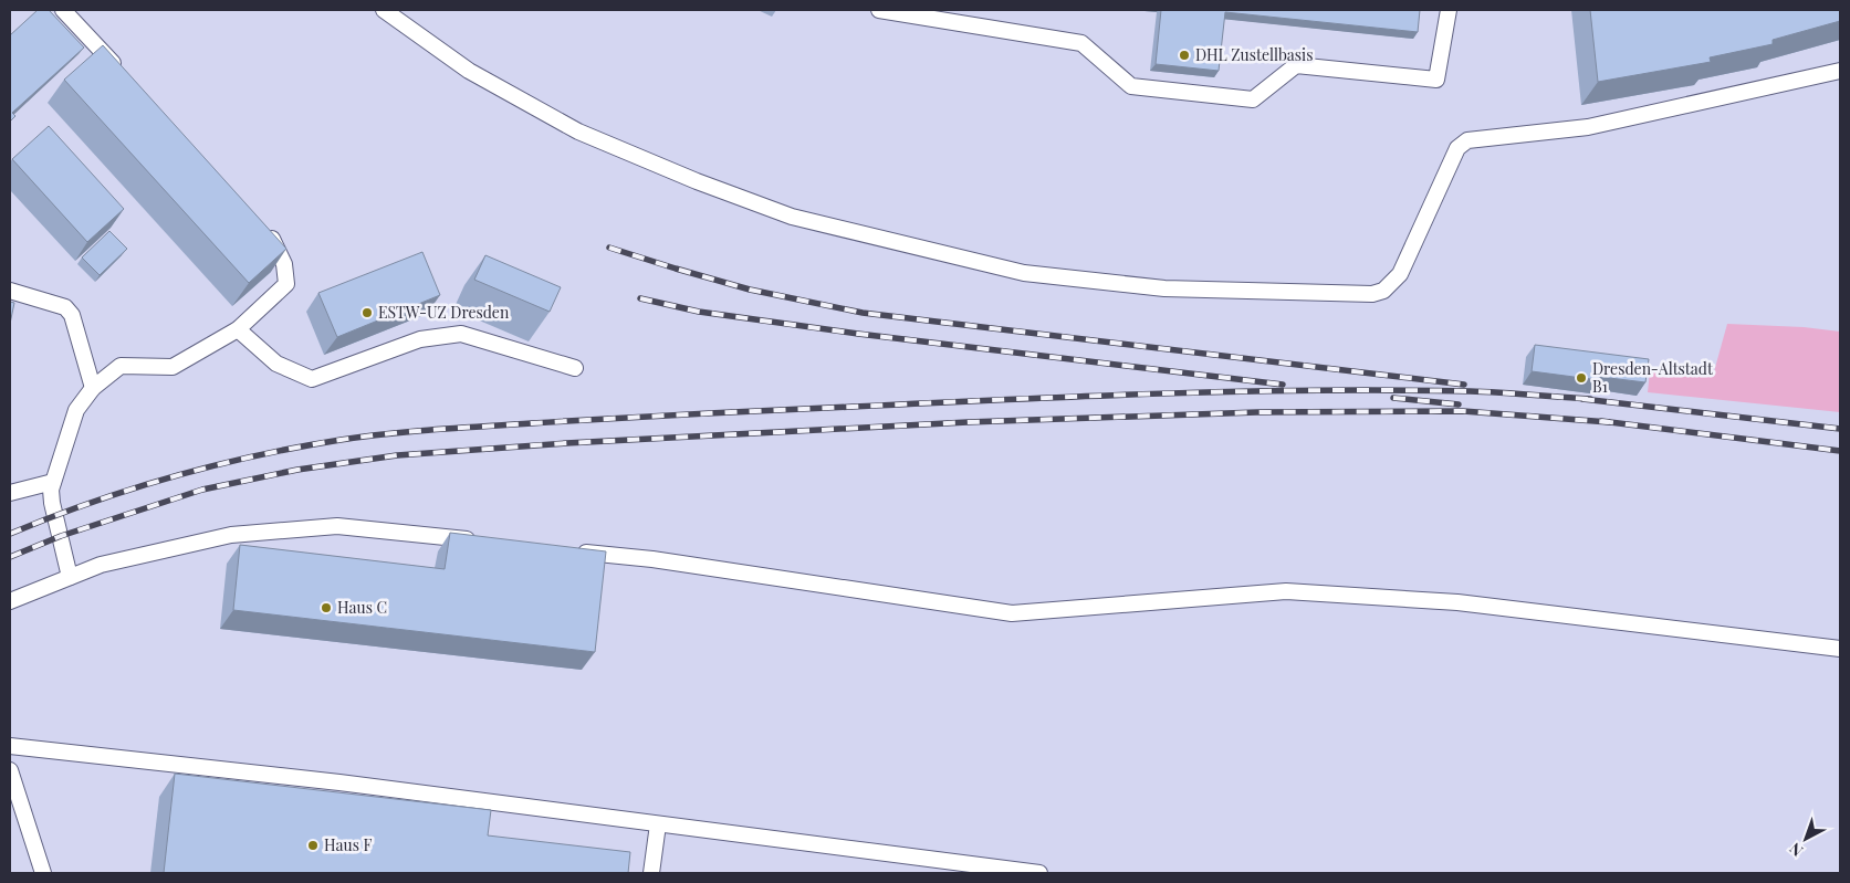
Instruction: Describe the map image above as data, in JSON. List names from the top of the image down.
{
  "places": [
    "DHL Zustellbasis",
    "ESTW-UZ Dresden",
    "Dresden-Altstadt B1",
    "Haus C",
    "Haus F"
  ],
  "north": "bottom left"
}
